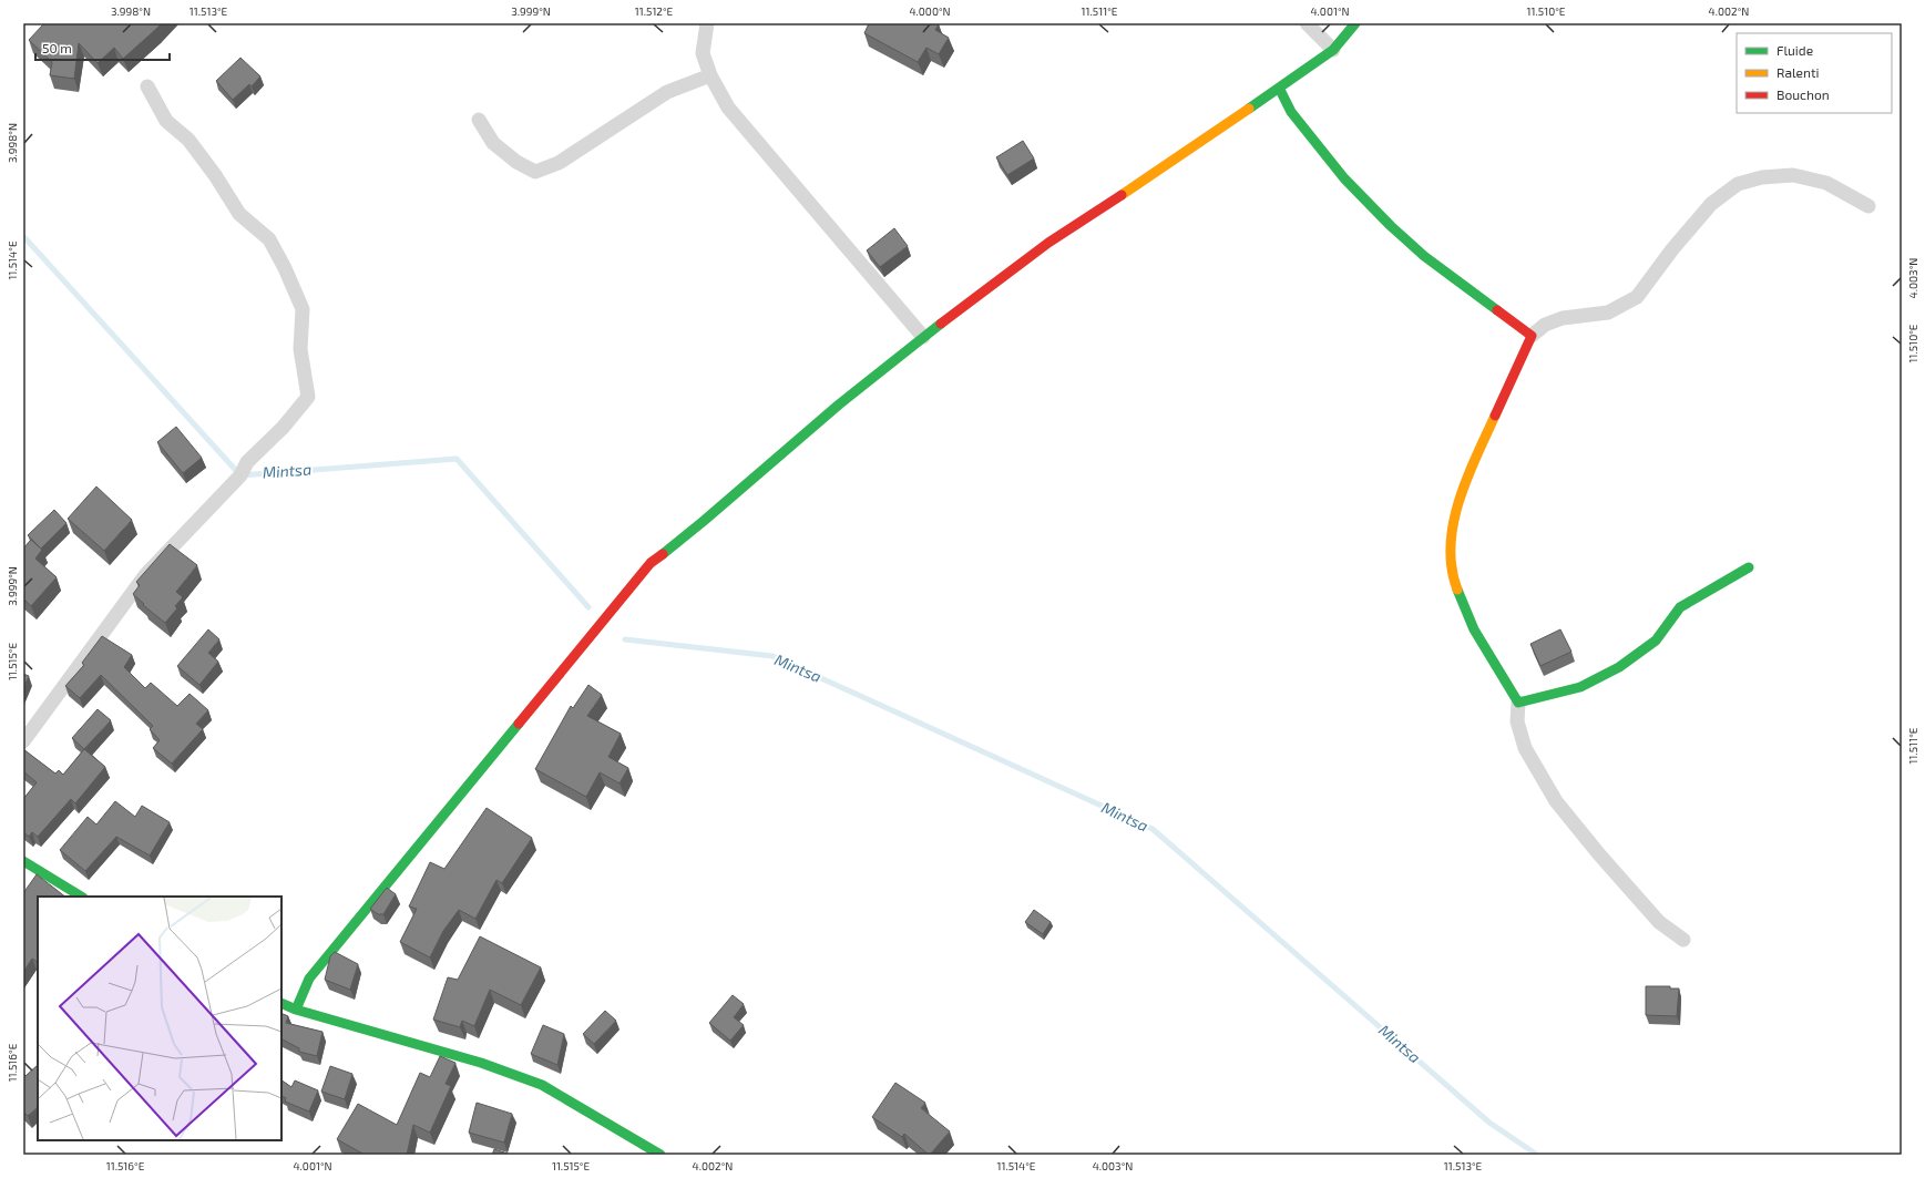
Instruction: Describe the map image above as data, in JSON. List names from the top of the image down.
{
  "water": ["Mintsa"],
  "legend": ["Fluide", "Ralenti", "Bouchon"],
  "scale_bar": "50 m",
  "coordinates": [
    "3.998°N",
    "11.513°E",
    "3.999°N",
    "11.512°E",
    "4.000°N",
    "11.511°E",
    "4.001°N",
    "11.510°E",
    "4.002°N",
    "11.514°E",
    "4.003°N",
    "11.515°E",
    "11.516°E"
  ]
}
